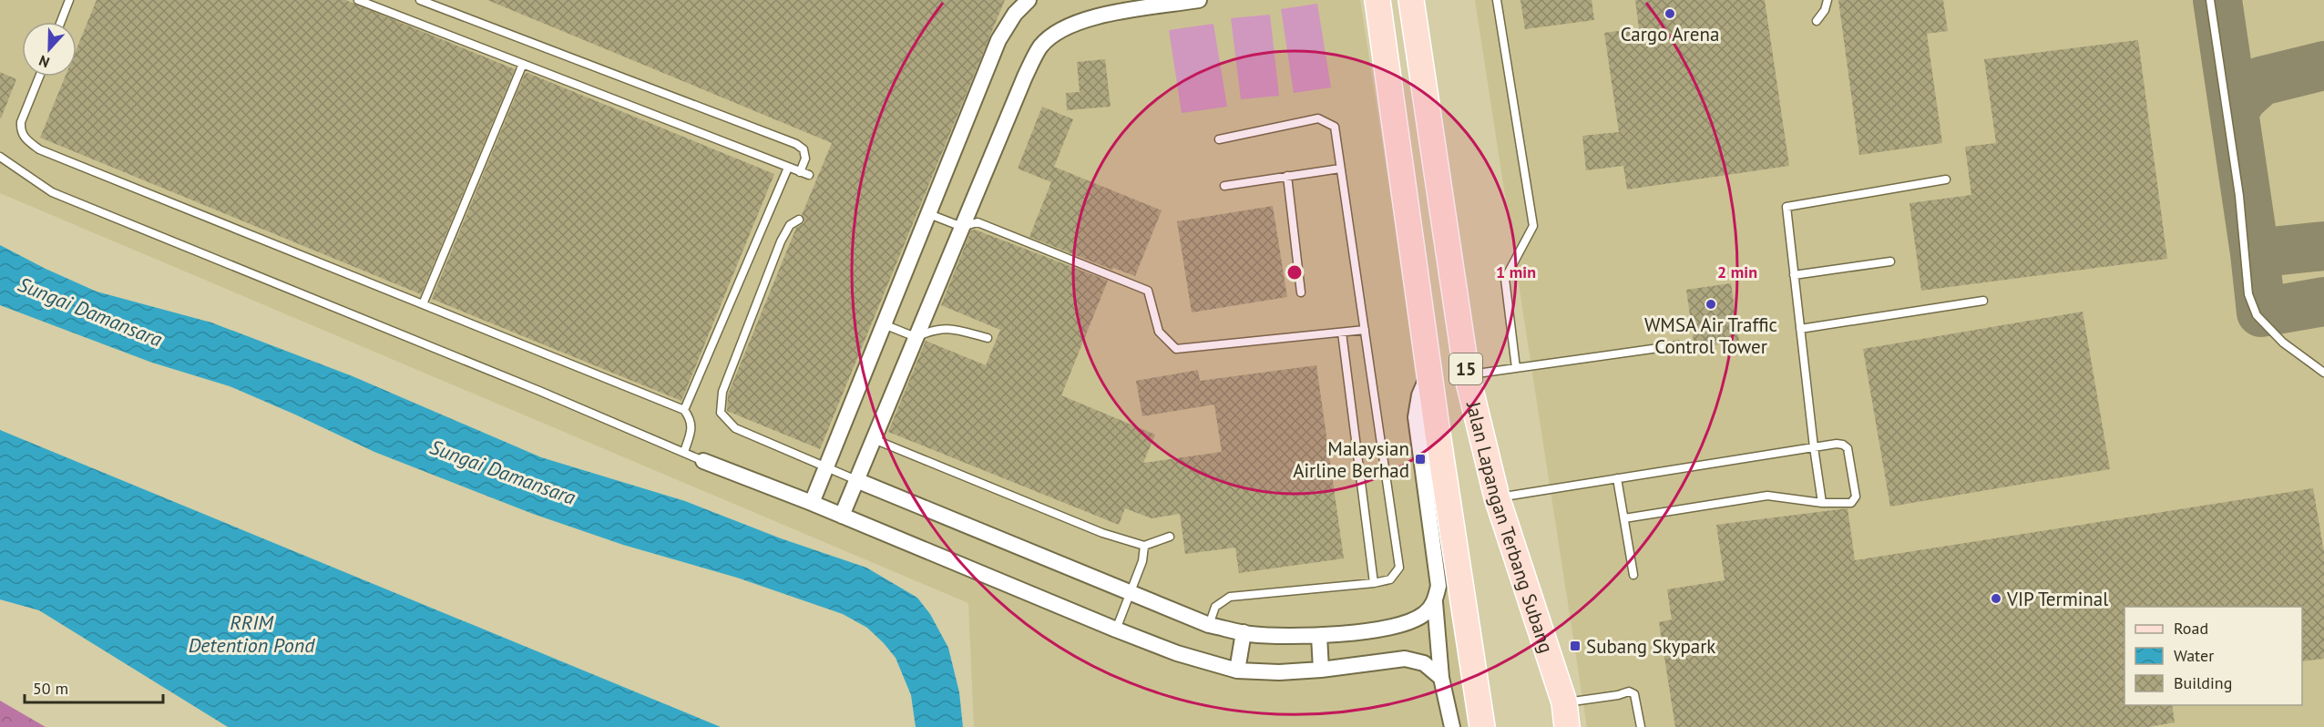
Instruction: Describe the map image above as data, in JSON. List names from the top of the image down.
{
  "streets": {
    "main road": ["15", "Jalan Lapangan Terbang Subang"]
  },
  "water": ["Sungai Damansara", "RRIM Detention Pond"],
  "places": {
    "other": ["Cargo Arena", "WMSA Air Traffic Control Tower", "VIP Terminal"],
    "transit": ["Malaysian Airline Berhad", "Subang Skypark"]
  },
  "legend": ["Road", "Water", "Building"],
  "scale_bar": "50 m",
  "north": "bottom",
  "rings": ["1 min", "2 min"]
}
